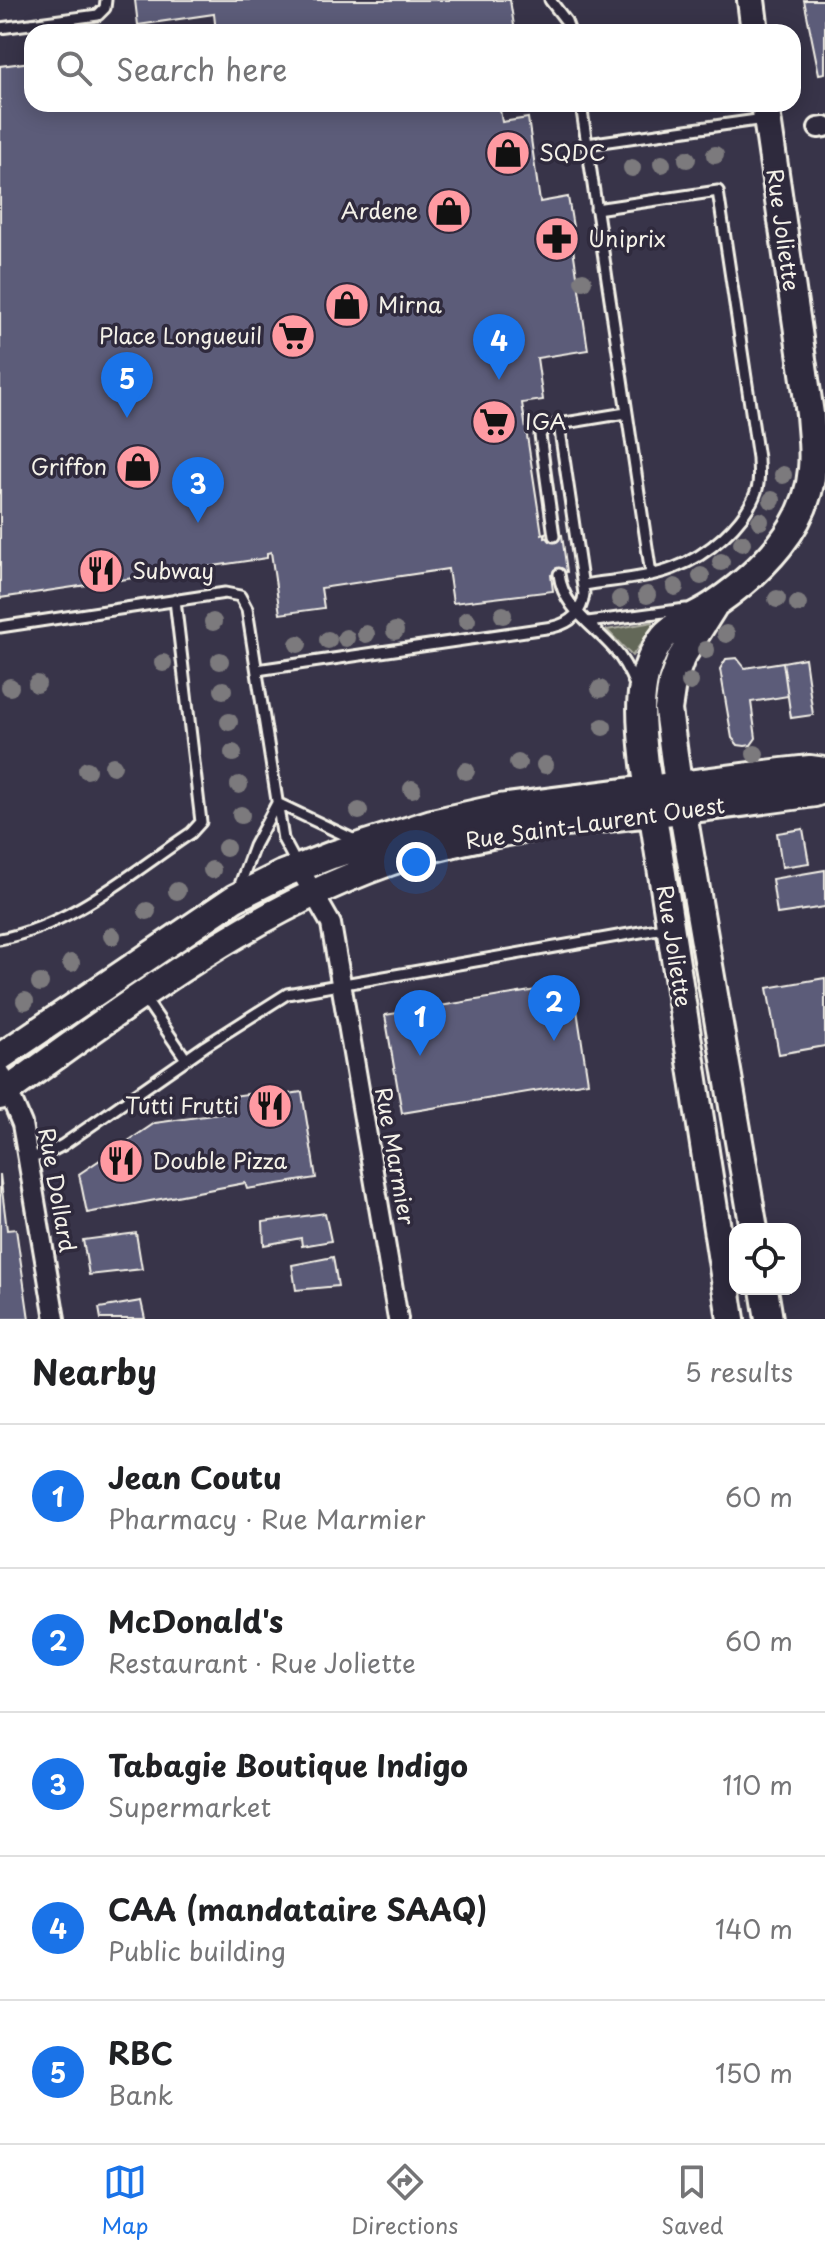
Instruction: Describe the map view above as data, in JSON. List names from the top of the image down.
{
  "streets": {
    "street": [
      "Rue Joliette",
      "Rue Saint-Laurent Ouest",
      "Rue Marmier",
      "Rue Dollard"
    ]
  },
  "crossings": [
    ["Rue Joliette", "Rue Saint-Laurent Ouest"],
    ["Rue Saint-Laurent Ouest", "Rue Marmier"],
    ["Rue Saint-Laurent Ouest", "Rue Dollard"]
  ],
  "places": {
    "shop": [
      "SQDC",
      "Ardene",
      "Mirna",
      "Griffon"
    ],
    "pharmacy": ["Uniprix"],
    "supermarket": ["Place Longueuil", "IGA"],
    "restaurant": ["Subway", "Tutti Frutti", "Double Pizza"]
  },
  "page": {
    "search": "Search here",
    "pins": [
      "4",
      "5",
      "3",
      "2",
      "1"
    ],
    "heading": ["Nearby", "5 results"],
    "list": [
      {
        "mark": "1",
        "name": "Jean Coutu",
        "note": "Pharmacy · Rue Marmier",
        "value": "60 m"
      },
      {
        "mark": "2",
        "name": "McDonald's",
        "note": "Restaurant · Rue Joliette",
        "value": "60 m"
      },
      {
        "mark": "3",
        "name": "Tabagie Boutique Indigo",
        "note": "Supermarket",
        "value": "110 m"
      },
      {
        "mark": "4",
        "name": "CAA (mandataire SAAQ)",
        "note": "Public building",
        "value": "140 m"
      },
      {
        "mark": "5",
        "name": "RBC",
        "note": "Bank",
        "value": "150 m"
      }
    ],
    "nav": ["Map", "Directions", "Saved"]
  }
}
